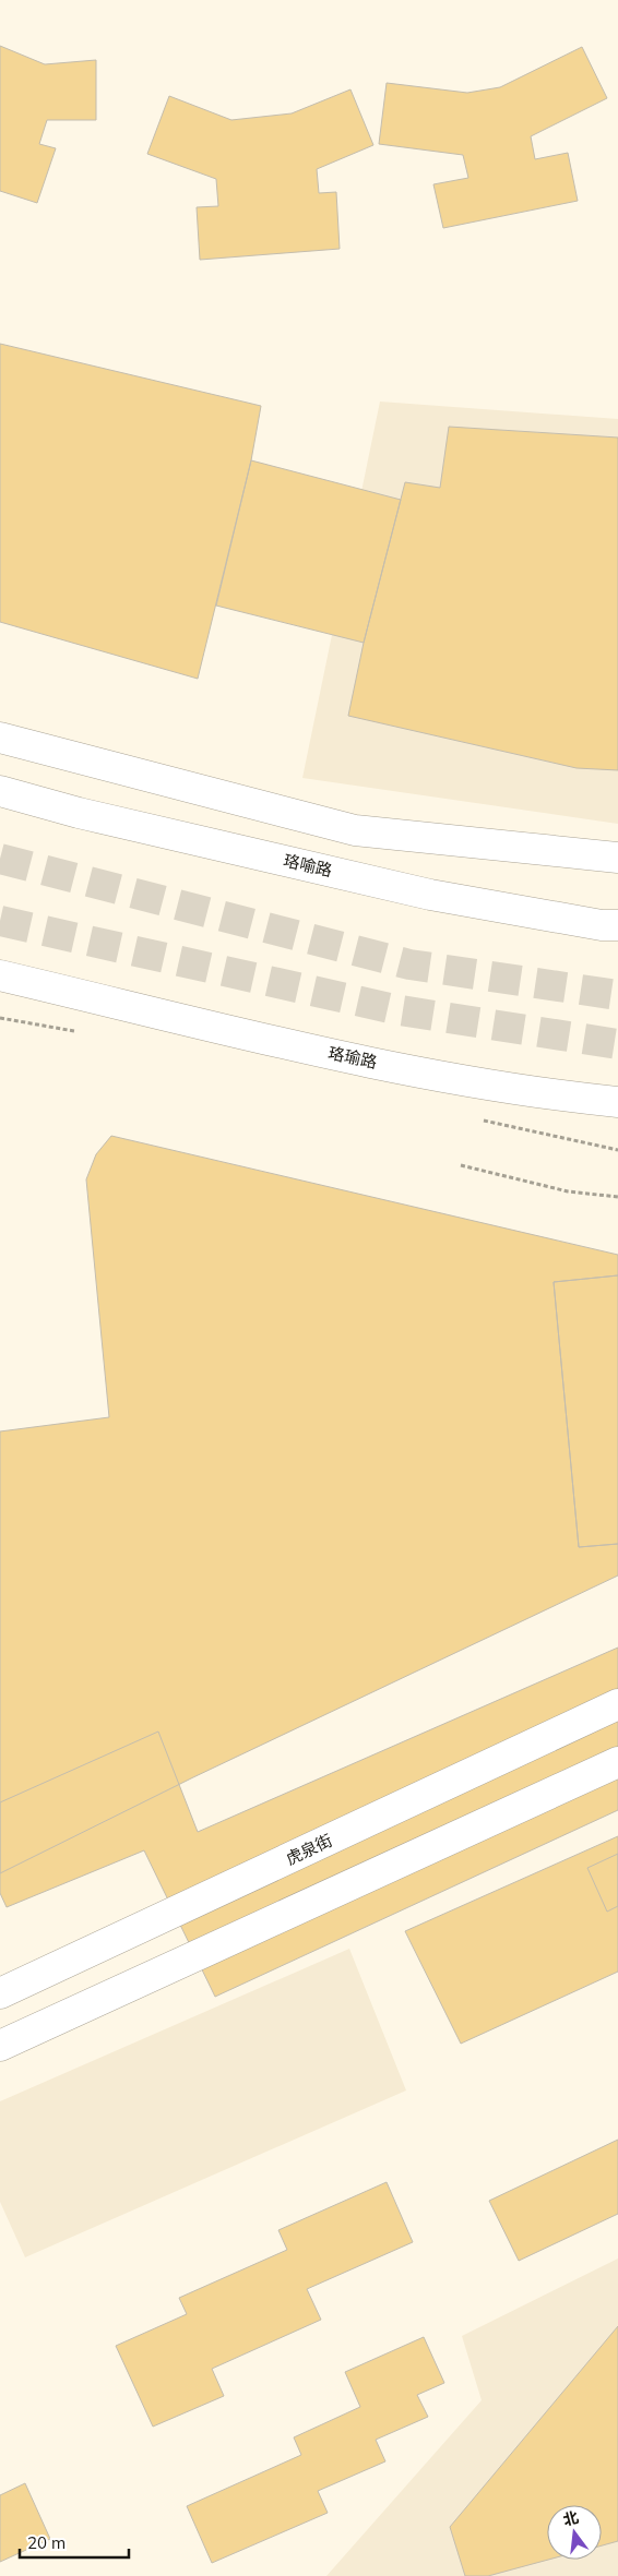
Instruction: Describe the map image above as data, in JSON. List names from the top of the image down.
{
  "streets": {
    "main road": ["珞喻路", "珞瑜路", "虎泉街"]
  },
  "scale_bar": "20 m",
  "north": "top"
}
